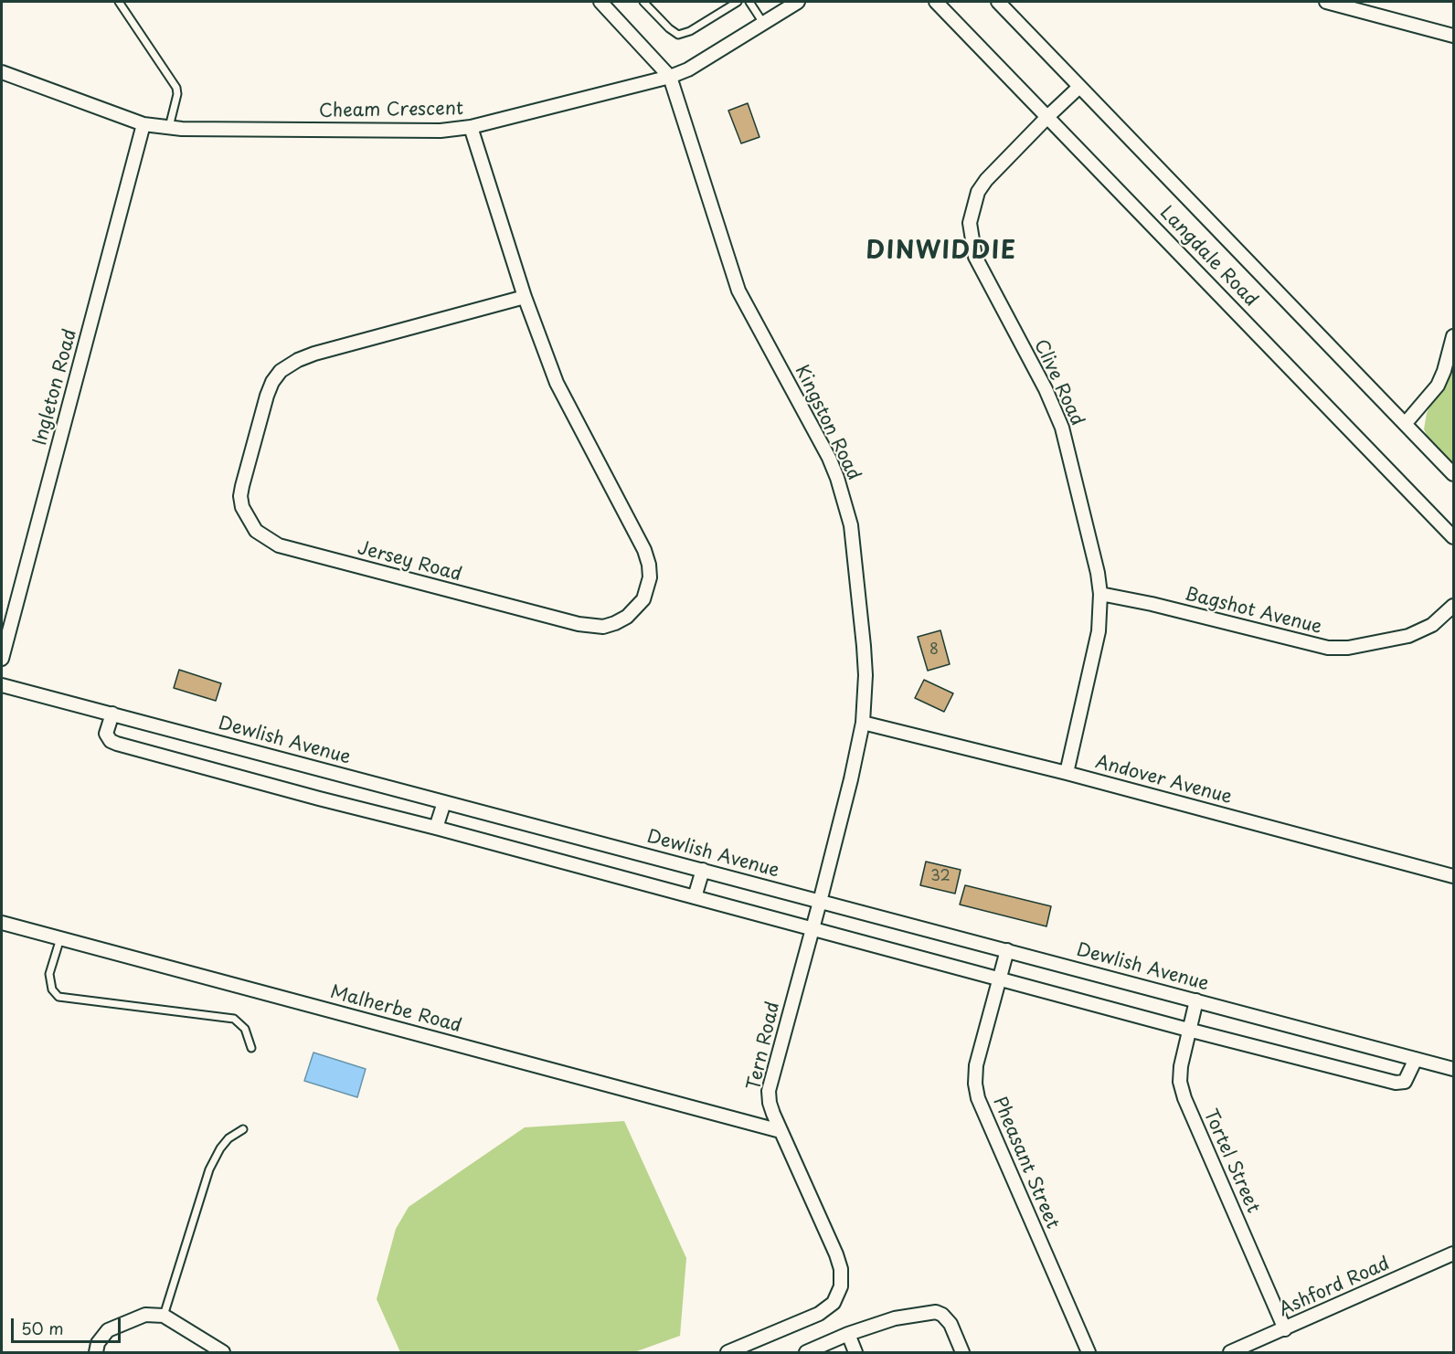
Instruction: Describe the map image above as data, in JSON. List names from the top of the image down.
{
  "streets": {
    "street": [
      "Cheam Crescent",
      "Langdale Road",
      "Clive Road",
      "Ingleton Road",
      "Kingston Road",
      "Jersey Road",
      "Bagshot Avenue",
      "Dewlish Avenue",
      "Andover Avenue",
      "Malherbe Road",
      "Tern Road",
      "Tortel Street",
      "Pheasant Street",
      "Ashford Road"
    ]
  },
  "crossings": [
    ["Cheam Crescent", "Ingleton Road"],
    ["Cheam Crescent", "Kingston Road"],
    ["Cheam Crescent", "Jersey Road"],
    ["Langdale Road", "Clive Road"],
    ["Clive Road", "Bagshot Avenue"],
    ["Clive Road", "Andover Avenue"],
    ["Kingston Road", "Dewlish Avenue"],
    ["Kingston Road", "Andover Avenue"],
    ["Kingston Road", "Tern Road"],
    ["Dewlish Avenue", "Tern Road"],
    ["Dewlish Avenue", "Tortel Street"],
    ["Dewlish Avenue", "Pheasant Street"],
    ["Malherbe Road", "Tern Road"],
    ["Tortel Street", "Ashford Road"]
  ],
  "districts": ["DINWIDDIE"],
  "house_numbers": ["8", "32"],
  "scale_bar": "50 m"
}
